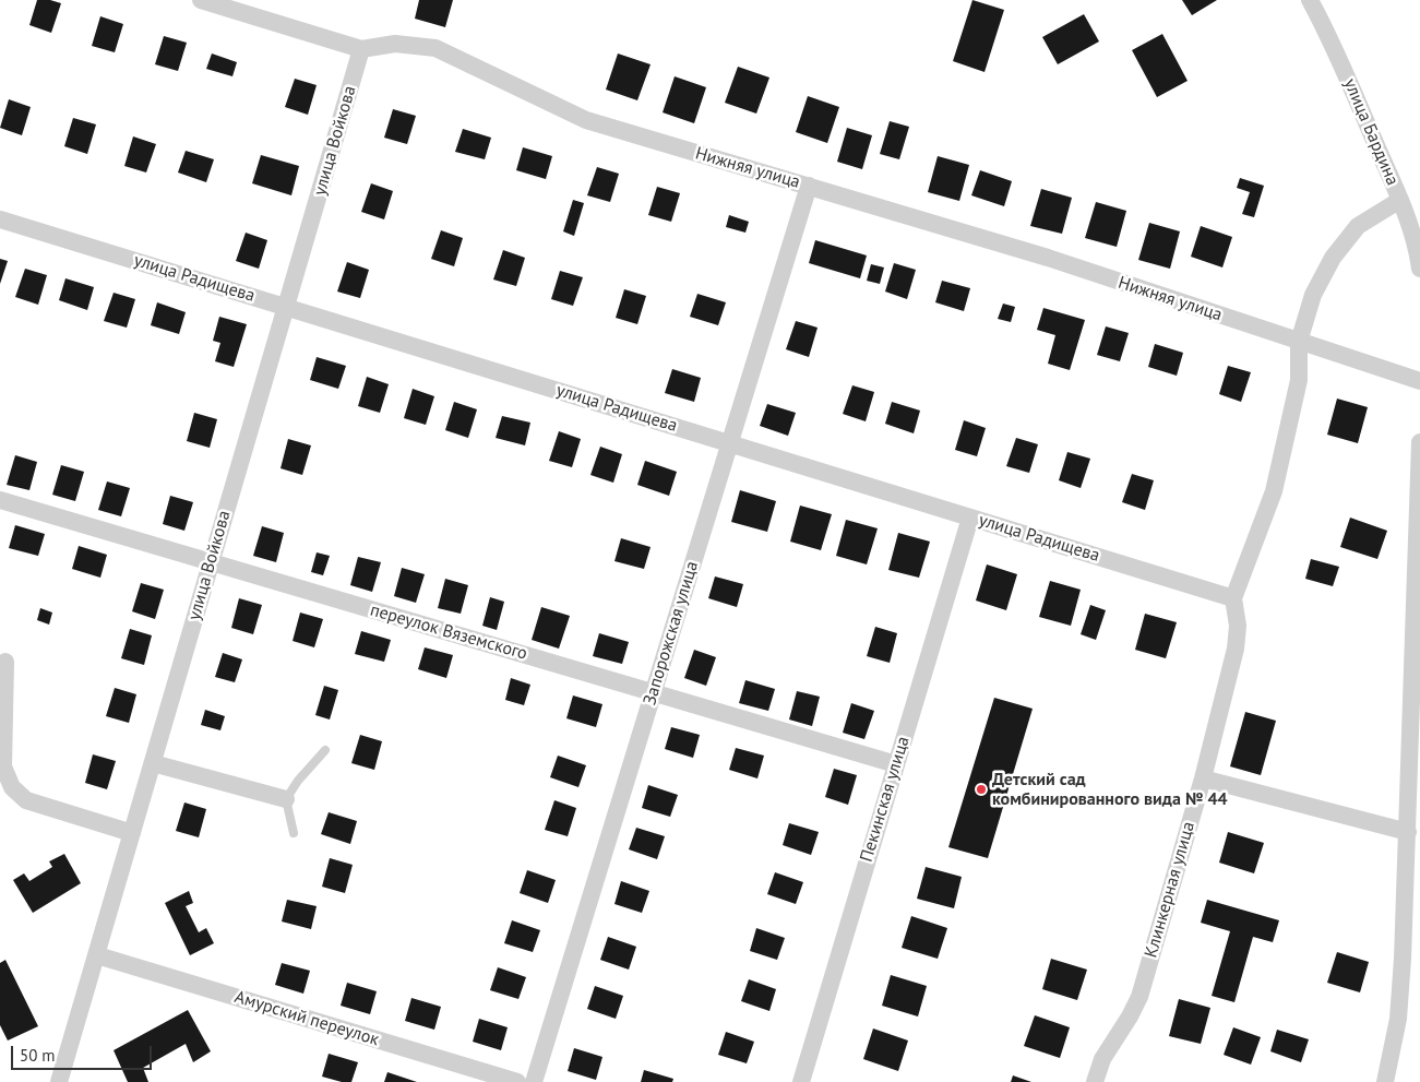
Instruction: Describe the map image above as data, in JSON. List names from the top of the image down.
{
  "streets": {
    "street": [
      "улица Бардина",
      "улица Войкова",
      "Нижняя улица",
      "улица Радищева",
      "переулок Вяземского",
      "Запорожская улица",
      "Пекинская улица",
      "Клинкерная улица",
      "Амурский переулок"
    ]
  },
  "crossings": [
    ["улица Бардина", "Клинкерная улица"],
    ["улица Войкова", "Нижняя улица"],
    ["улица Войкова", "улица Радищева"],
    ["улица Войкова", "переулок Вяземского"],
    ["улица Войкова", "Амурский переулок"],
    ["Нижняя улица", "Запорожская улица"],
    ["Нижняя улица", "Клинкерная улица"],
    ["улица Радищева", "Запорожская улица"],
    ["улица Радищева", "Пекинская улица"],
    ["улица Радищева", "Клинкерная улица"],
    ["переулок Вяземского", "Запорожская улица"],
    ["переулок Вяземского", "Пекинская улица"]
  ],
  "places": ["Детский сад комбинированного вида № 44"],
  "scale_bar": "50 m"
}
